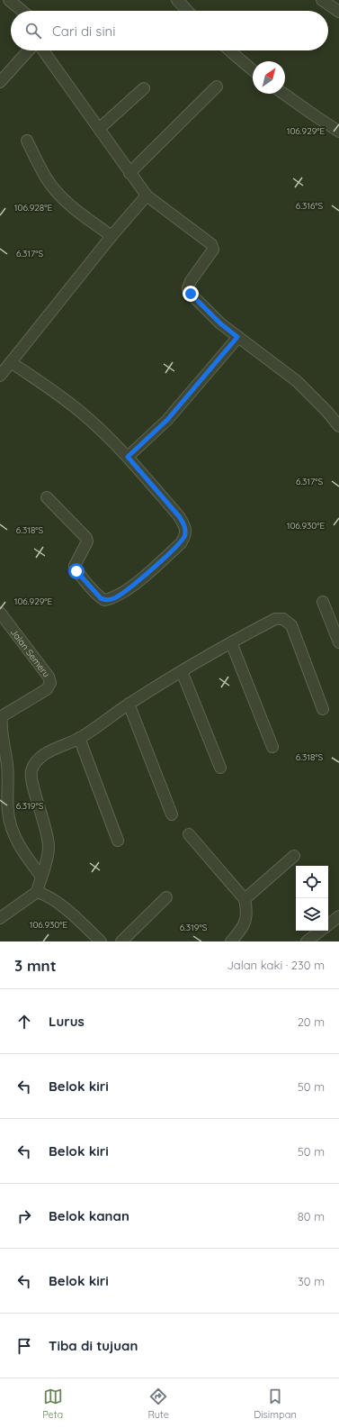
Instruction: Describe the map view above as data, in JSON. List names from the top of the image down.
{
  "streets": {
    "street": ["Jalan Semeru"]
  },
  "north": "top right",
  "page": {
    "search": "Cari di sini",
    "heading": ["3 mnt", "Jalan kaki · 230 m"],
    "list": [
      ["Lurus", "20 m"],
      ["Belok kiri", "50 m"],
      ["Belok kiri", "50 m"],
      ["Belok kanan", "80 m"],
      ["Belok kiri", "30 m"],
      "Tiba di tujuan"
    ],
    "nav": ["Peta", "Rute", "Disimpan"]
  },
  "coordinates": [
    "106.929°E",
    "6.316°S",
    "106.928°E",
    "6.317°S",
    "106.930°E",
    "6.318°S",
    "6.319°S"
  ]
}
